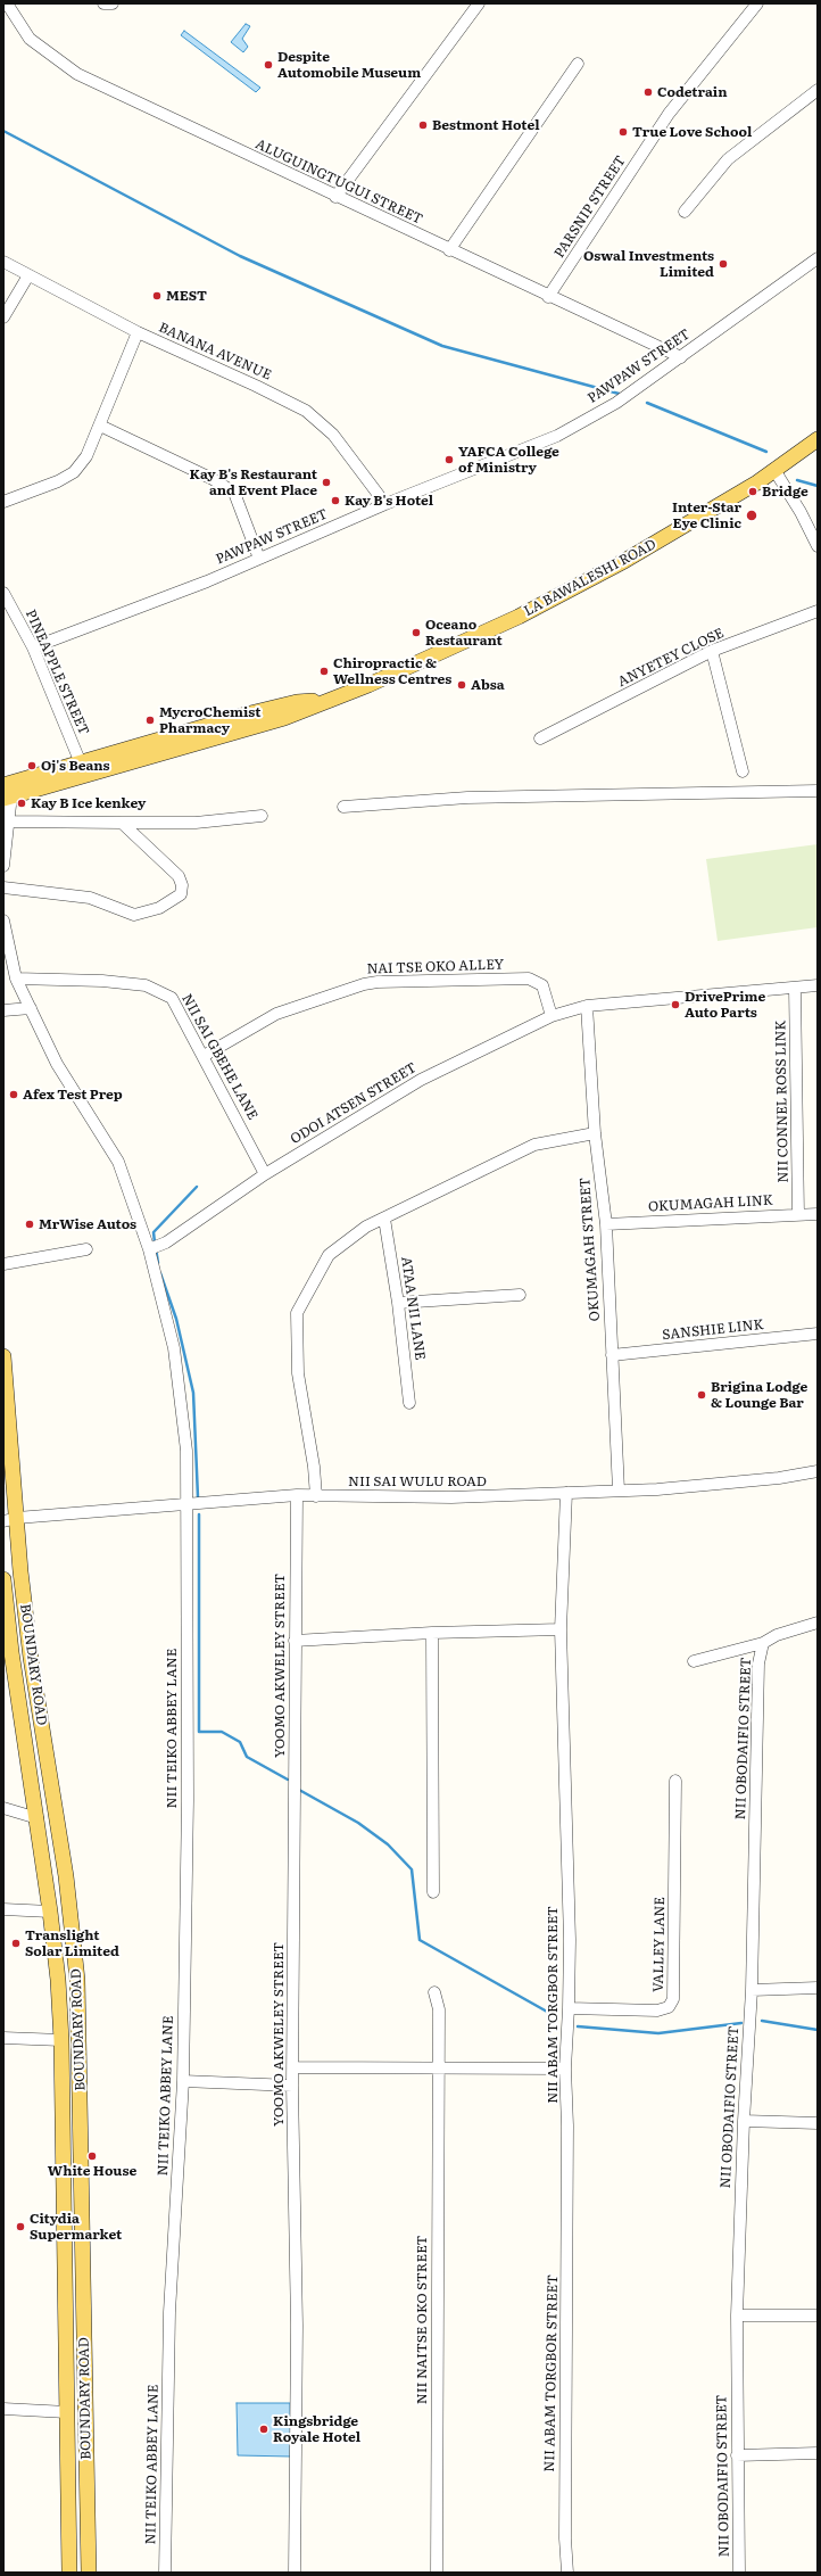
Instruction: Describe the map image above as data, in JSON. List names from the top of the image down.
{
  "streets": {
    "main road": ["LA BAWALESHI ROAD", "BOUNDARY ROAD"],
    "street": [
      "ALUGUINGTUGUI STREET",
      "PARSNIP STREET",
      "BANANA AVENUE",
      "PAWPAW STREET",
      "ANYETEY CLOSE",
      "PINEAPPLE STREET",
      "NAI TSE OKO ALLEY",
      "NII SAI GBEHE LANE",
      "NII CONNEL ROSS LINK",
      "ODOI ATSEN STREET",
      "OKUMAGAH LINK",
      "OKUMAGAH STREET",
      "ATAA NII LANE",
      "SANSHIE LINK",
      "NII SAI WULU ROAD",
      "YOOMO AKWELEY STREET",
      "NII TEIKO ABBEY LANE",
      "NII OBODAIFIO STREET",
      "VALLEY LANE",
      "NII ABAM TORGBOR STREET",
      "NII NAITSE OKO STREET"
    ]
  },
  "crossings": [
    ["ALUGUINGTUGUI STREET", "PARSNIP STREET"],
    ["ALUGUINGTUGUI STREET", "PAWPAW STREET"],
    ["BANANA AVENUE", "PAWPAW STREET"],
    ["PAWPAW STREET", "PINEAPPLE STREET"],
    ["LA BAWALESHI ROAD", "PINEAPPLE STREET"],
    ["NAI TSE OKO ALLEY", "NII SAI GBEHE LANE"],
    ["NAI TSE OKO ALLEY", "ODOI ATSEN STREET"],
    ["NII SAI GBEHE LANE", "ODOI ATSEN STREET"],
    ["NII SAI GBEHE LANE", "NII TEIKO ABBEY LANE"],
    ["NII CONNEL ROSS LINK", "ODOI ATSEN STREET"],
    ["NII CONNEL ROSS LINK", "OKUMAGAH LINK"],
    ["ODOI ATSEN STREET", "OKUMAGAH STREET"],
    ["ODOI ATSEN STREET", "NII TEIKO ABBEY LANE"],
    ["OKUMAGAH LINK", "OKUMAGAH STREET"],
    ["OKUMAGAH STREET", "SANSHIE LINK"],
    ["OKUMAGAH STREET", "NII SAI WULU ROAD"],
    ["NII SAI WULU ROAD", "BOUNDARY ROAD"],
    ["NII SAI WULU ROAD", "YOOMO AKWELEY STREET"],
    ["NII SAI WULU ROAD", "NII TEIKO ABBEY LANE"],
    ["NII SAI WULU ROAD", "NII ABAM TORGBOR STREET"],
    ["VALLEY LANE", "NII ABAM TORGBOR STREET"]
  ],
  "places": [
    "Despite Automobile Museum",
    "Codetrain",
    "Bestmont Hotel",
    "True Love School",
    "Oswal Investments Limited",
    "MEST",
    "YAFCA College of Ministry",
    "Kay B's Restaurant and Event Place",
    "Bridge",
    "Kay B's Hotel",
    "Inter-Star Eye Clinic",
    "Oceano Restaurant",
    "Chiropractic & Wellness Centres",
    "Absa",
    "MycroChemist Pharmacy",
    "Oj's Beans",
    "Kay B Ice kenkey",
    "DrivePrime Auto Parts",
    "Afex Test Prep",
    "MrWise Autos",
    "Brigina Lodge & Lounge Bar",
    "Translight Solar Limited",
    "White House",
    "Citydia Supermarket",
    "Kingsbridge Royale Hotel"
  ]
}
